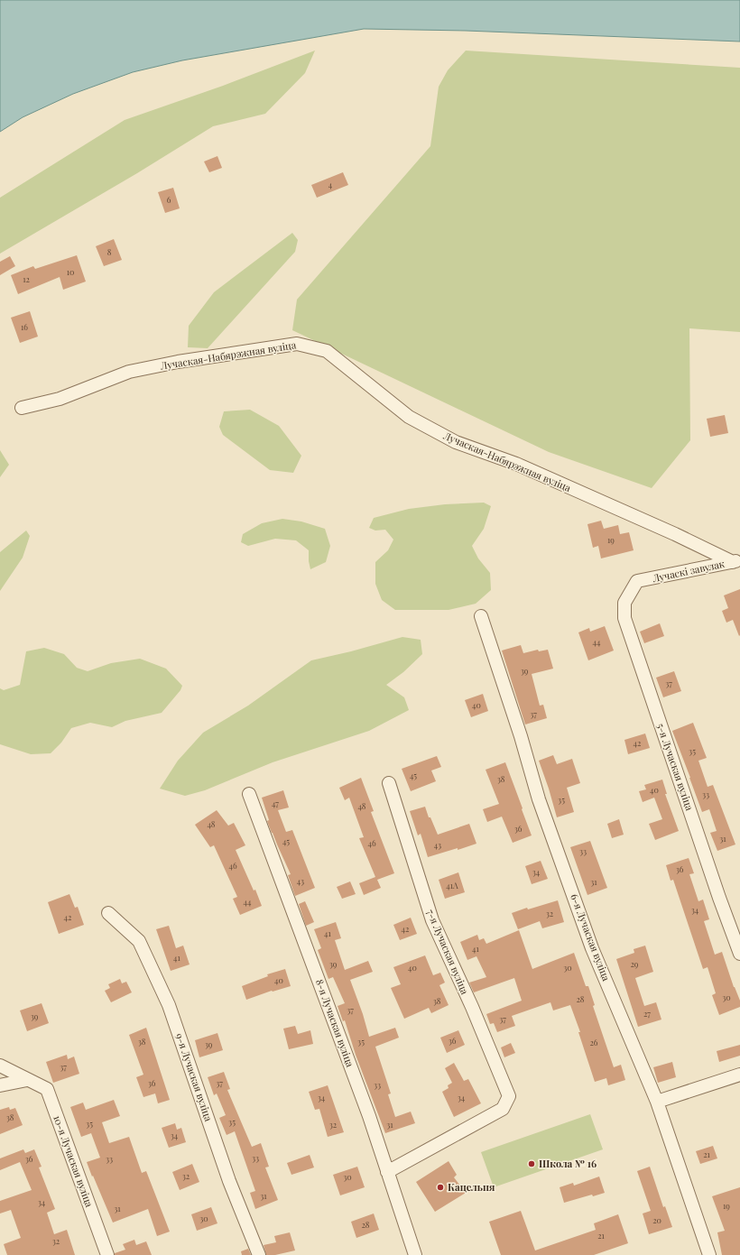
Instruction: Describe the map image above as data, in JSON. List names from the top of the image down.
{
  "streets": {
    "street": [
      "Лучаская-Набярэжная вуліца",
      "Лучаскі завулак",
      "5-я Лучаская вуліца",
      "6-я Лучаская вуліца",
      "7-я Лучаская вуліца",
      "8-я Лучаская вуліца",
      "9-я Лучаская вуліца",
      "10-я Лучаская вуліца"
    ]
  },
  "crossings": [
    ["Лучаская-Набярэжная вуліца", "Лучаскі завулак"],
    ["Лучаскі завулак", "5-я Лучаская вуліца"],
    ["7-я Лучаская вуліца", "8-я Лучаская вуліца"]
  ],
  "places": ["Школа № 16", "Кацельня"],
  "house_numbers": [
    "4",
    "6",
    "8",
    "10",
    "12",
    "16",
    "19",
    "44",
    "39",
    "37",
    "40",
    "37",
    "42",
    "35",
    "45",
    "38",
    "40",
    "33",
    "35",
    "47",
    "48",
    "48",
    "36",
    "31",
    "45",
    "46",
    "43",
    "33",
    "46",
    "36",
    "34",
    "43",
    "31",
    "41А",
    "44",
    "34",
    "32",
    "42",
    "42",
    "41",
    "41",
    "41",
    "39",
    "29",
    "40",
    "30",
    "40",
    "30",
    "28",
    "38",
    "37",
    "27",
    "39",
    "37",
    "36",
    "38",
    "35",
    "26",
    "39",
    "37",
    "36",
    "37",
    "33",
    "34",
    "34",
    "38",
    "35",
    "35",
    "32",
    "31",
    "34",
    "21",
    "33",
    "36",
    "33",
    "32",
    "30",
    "31",
    "34",
    "19",
    "31",
    "30",
    "20",
    "28",
    "21",
    "32"
  ]
}
